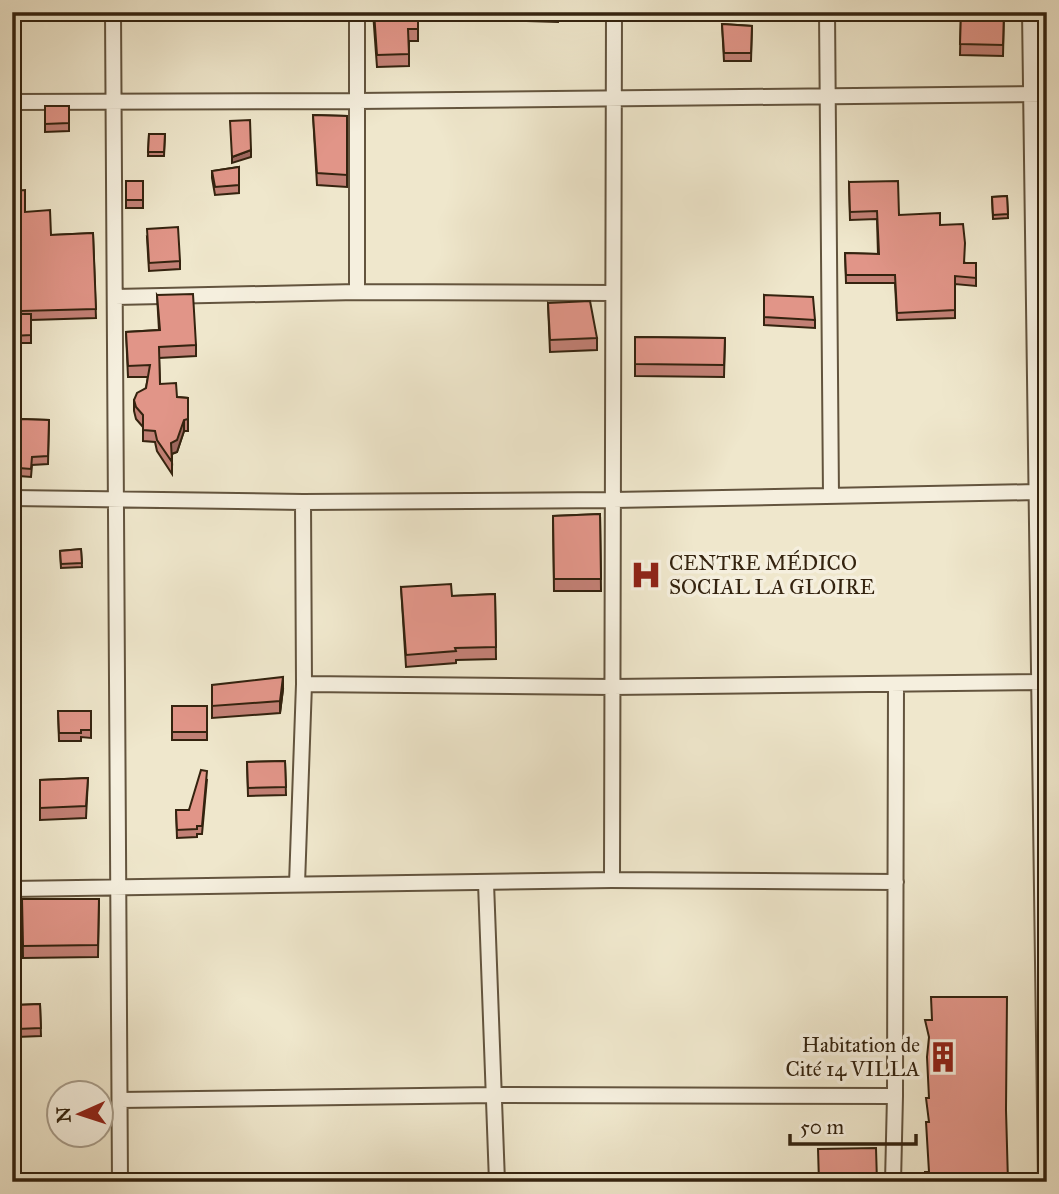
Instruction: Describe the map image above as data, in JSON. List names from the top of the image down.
{
  "places": {
    "hospital": ["CENTRE MÉDICO SOCIAL LA GLOIRE"],
    "building": ["Habitation de Cité 14 VILLA"]
  },
  "scale_bar": "50 m",
  "north": "left"
}
